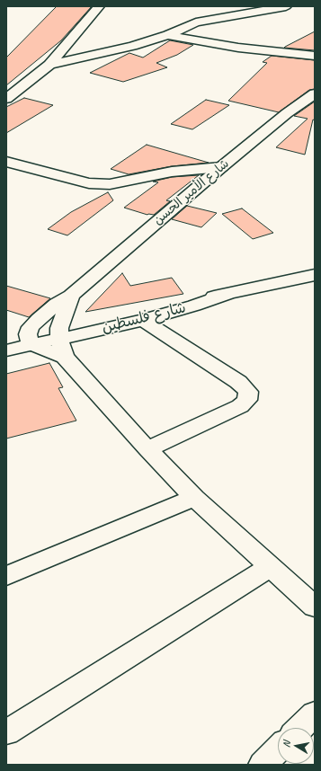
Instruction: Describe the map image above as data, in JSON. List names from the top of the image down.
{
  "streets": {
    "street": ["شارع الأمير الحسن", "شارع فلسطين"]
  },
  "north": "left"
}
